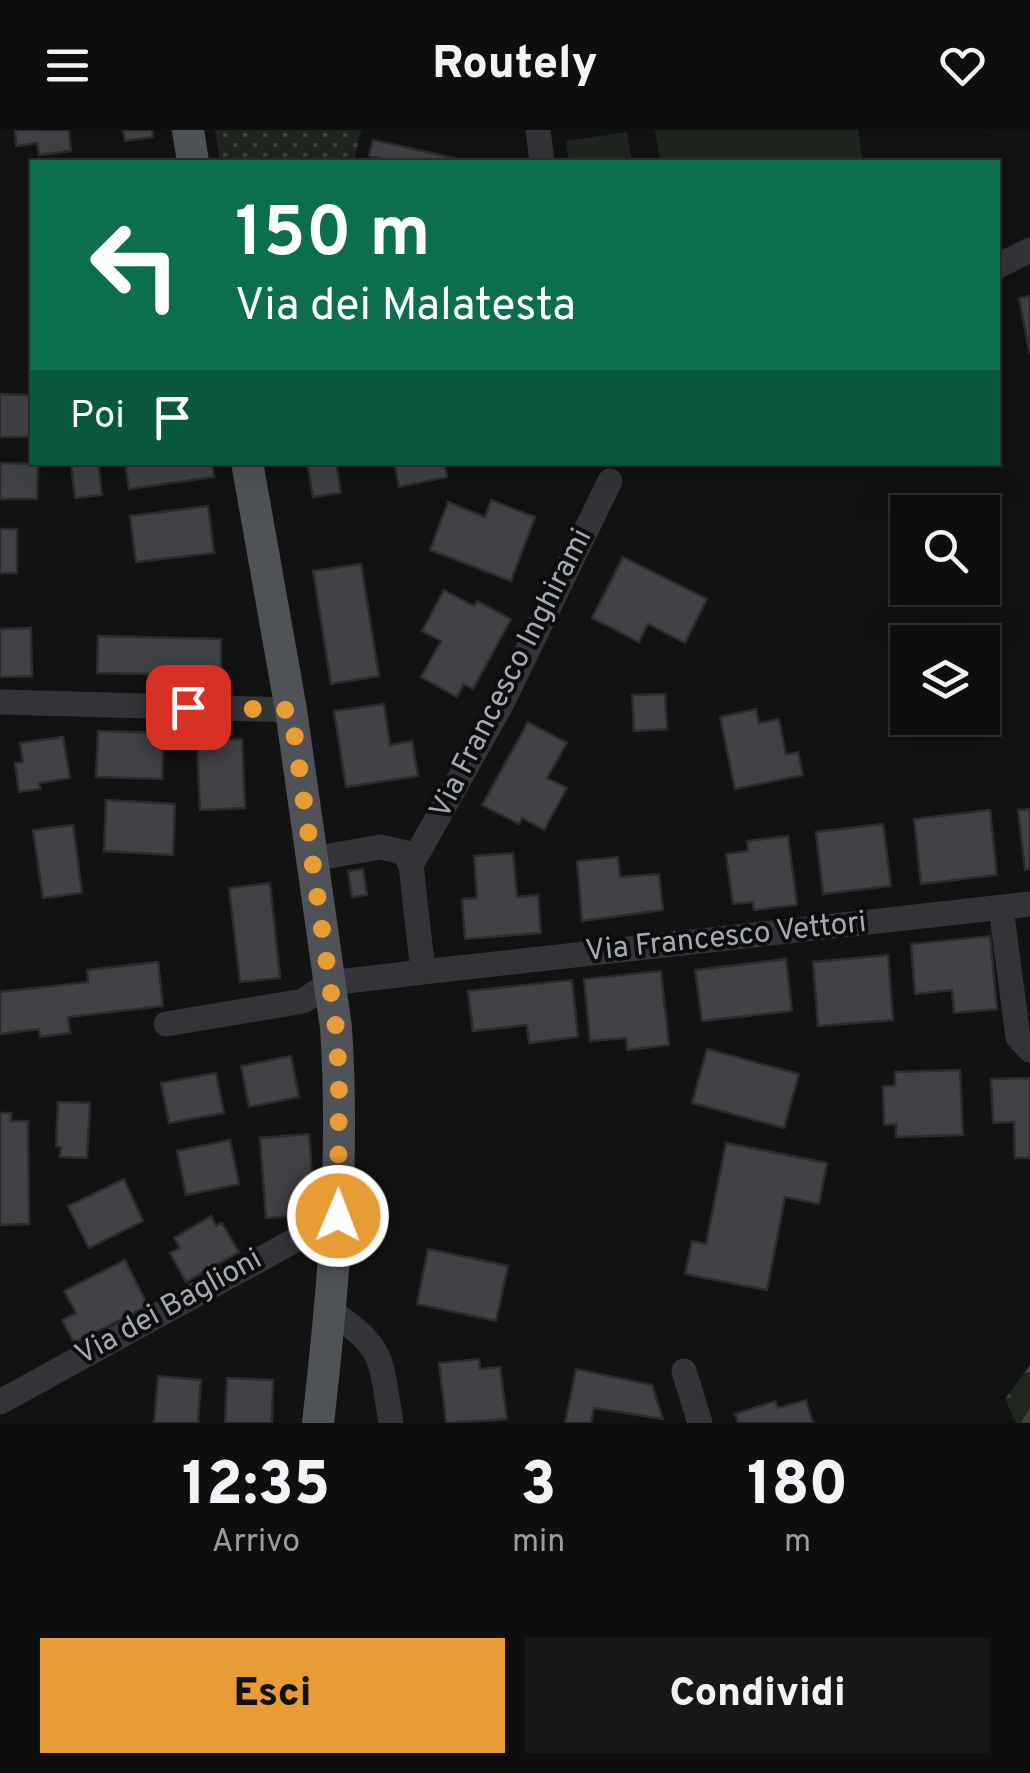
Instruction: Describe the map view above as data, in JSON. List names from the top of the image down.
{
  "streets": {
    "street": ["Via Francesco Inghirami", "Via Francesco Vettori", "Via dei Baglioni"]
  },
  "page": {
    "header": "Routely",
    "turn": ["150 m", "Via dei Malatesta"],
    "then": "Poi",
    "eta": [
      "12:35",
      "Arrivo",
      "3",
      "min",
      "180",
      "m"
    ],
    "buttons": ["Esci", "Condividi"]
  }
}
